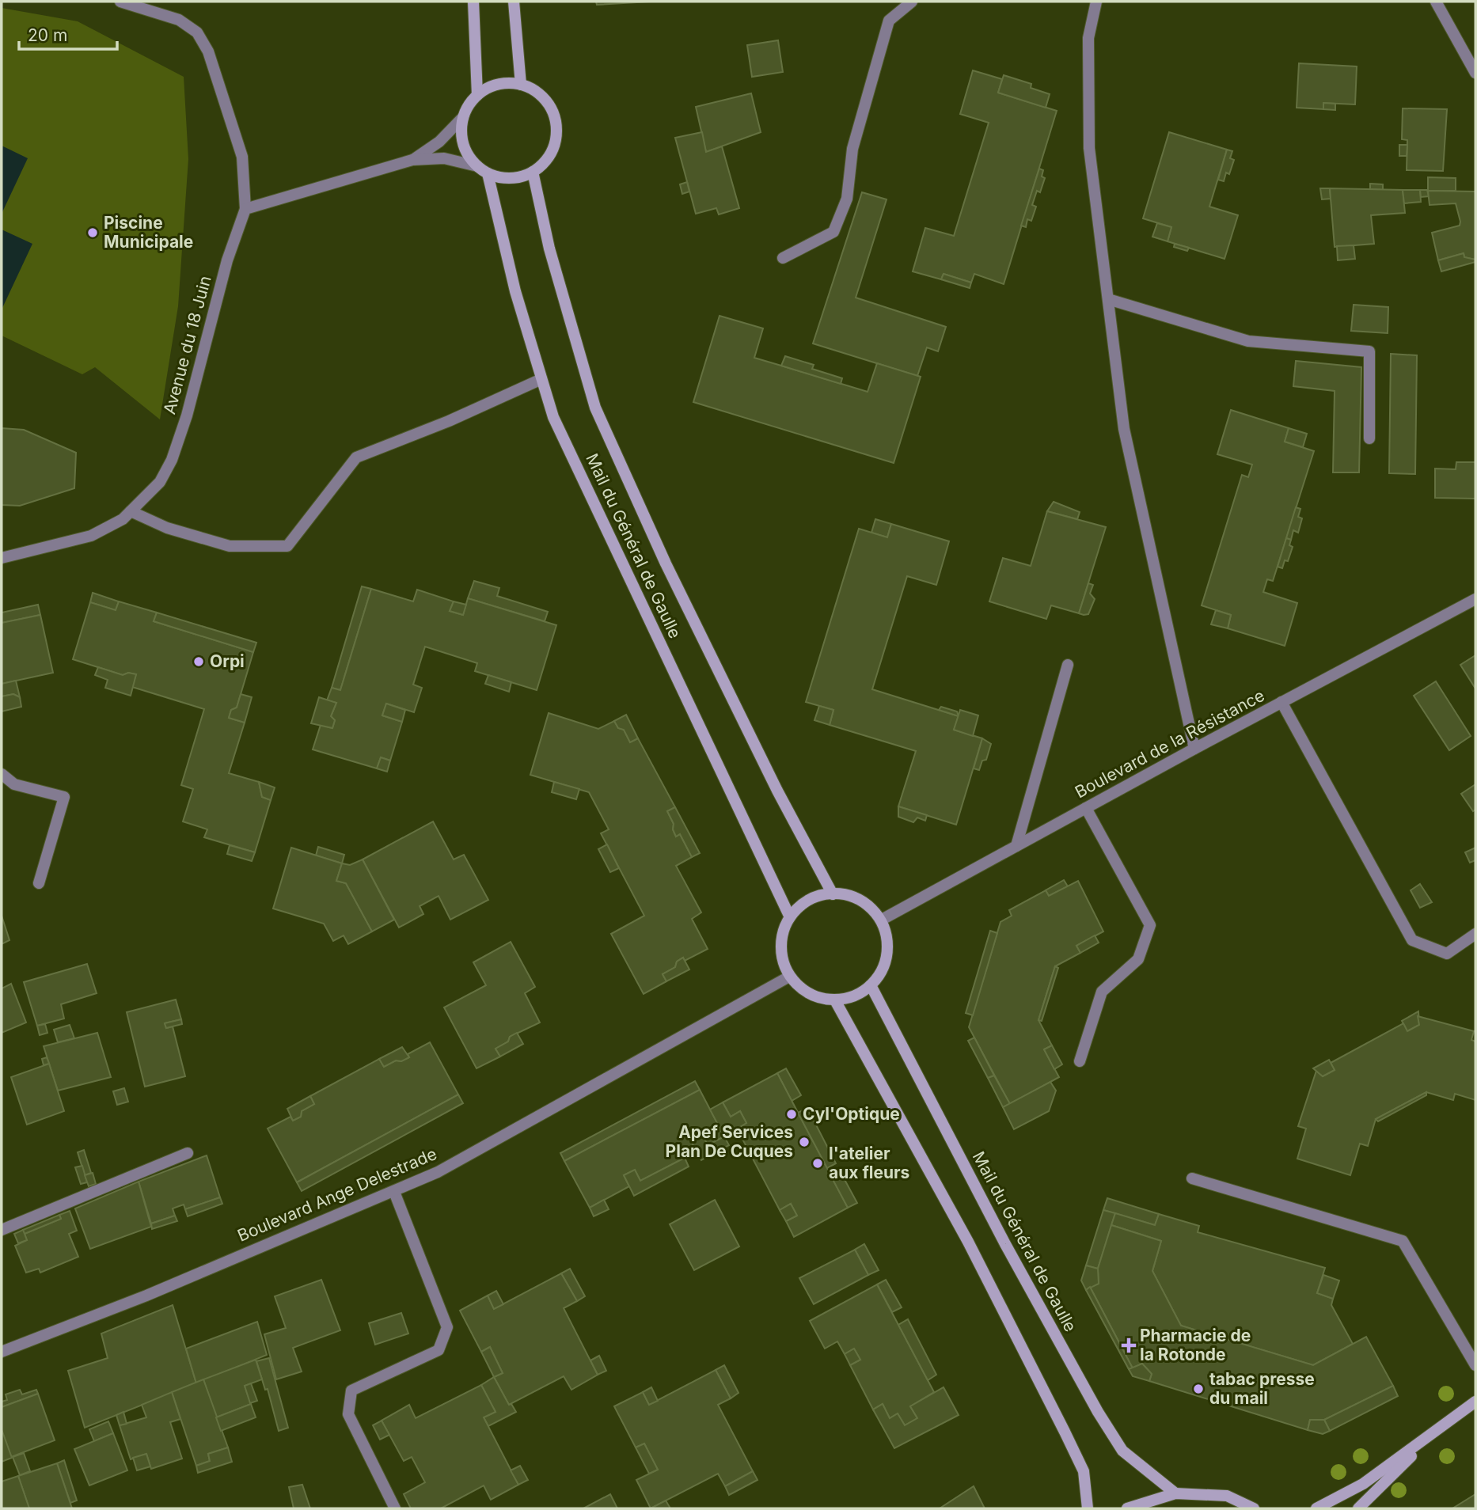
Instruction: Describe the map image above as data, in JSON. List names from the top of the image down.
{
  "streets": {
    "street": [
      "Avenue du 18 Juin",
      "Mail du Général de Gaulle",
      "Boulevard de la Résistance",
      "Boulevard Ange Delestrade"
    ]
  },
  "crossings": [
    ["Mail du Général de Gaulle", "Boulevard de la Résistance"],
    ["Mail du Général de Gaulle", "Boulevard Ange Delestrade"],
    ["Boulevard de la Résistance", "Boulevard Ange Delestrade"]
  ],
  "places": {
    "other": [
      "Piscine Municipale",
      "Orpi",
      "Cyl'Optique",
      "Apef Services Plan De Cuques",
      "l'atelier aux fleurs",
      "tabac presse du mail"
    ],
    "health": ["Pharmacie de la Rotonde"]
  },
  "scale_bar": "20 m"
}
